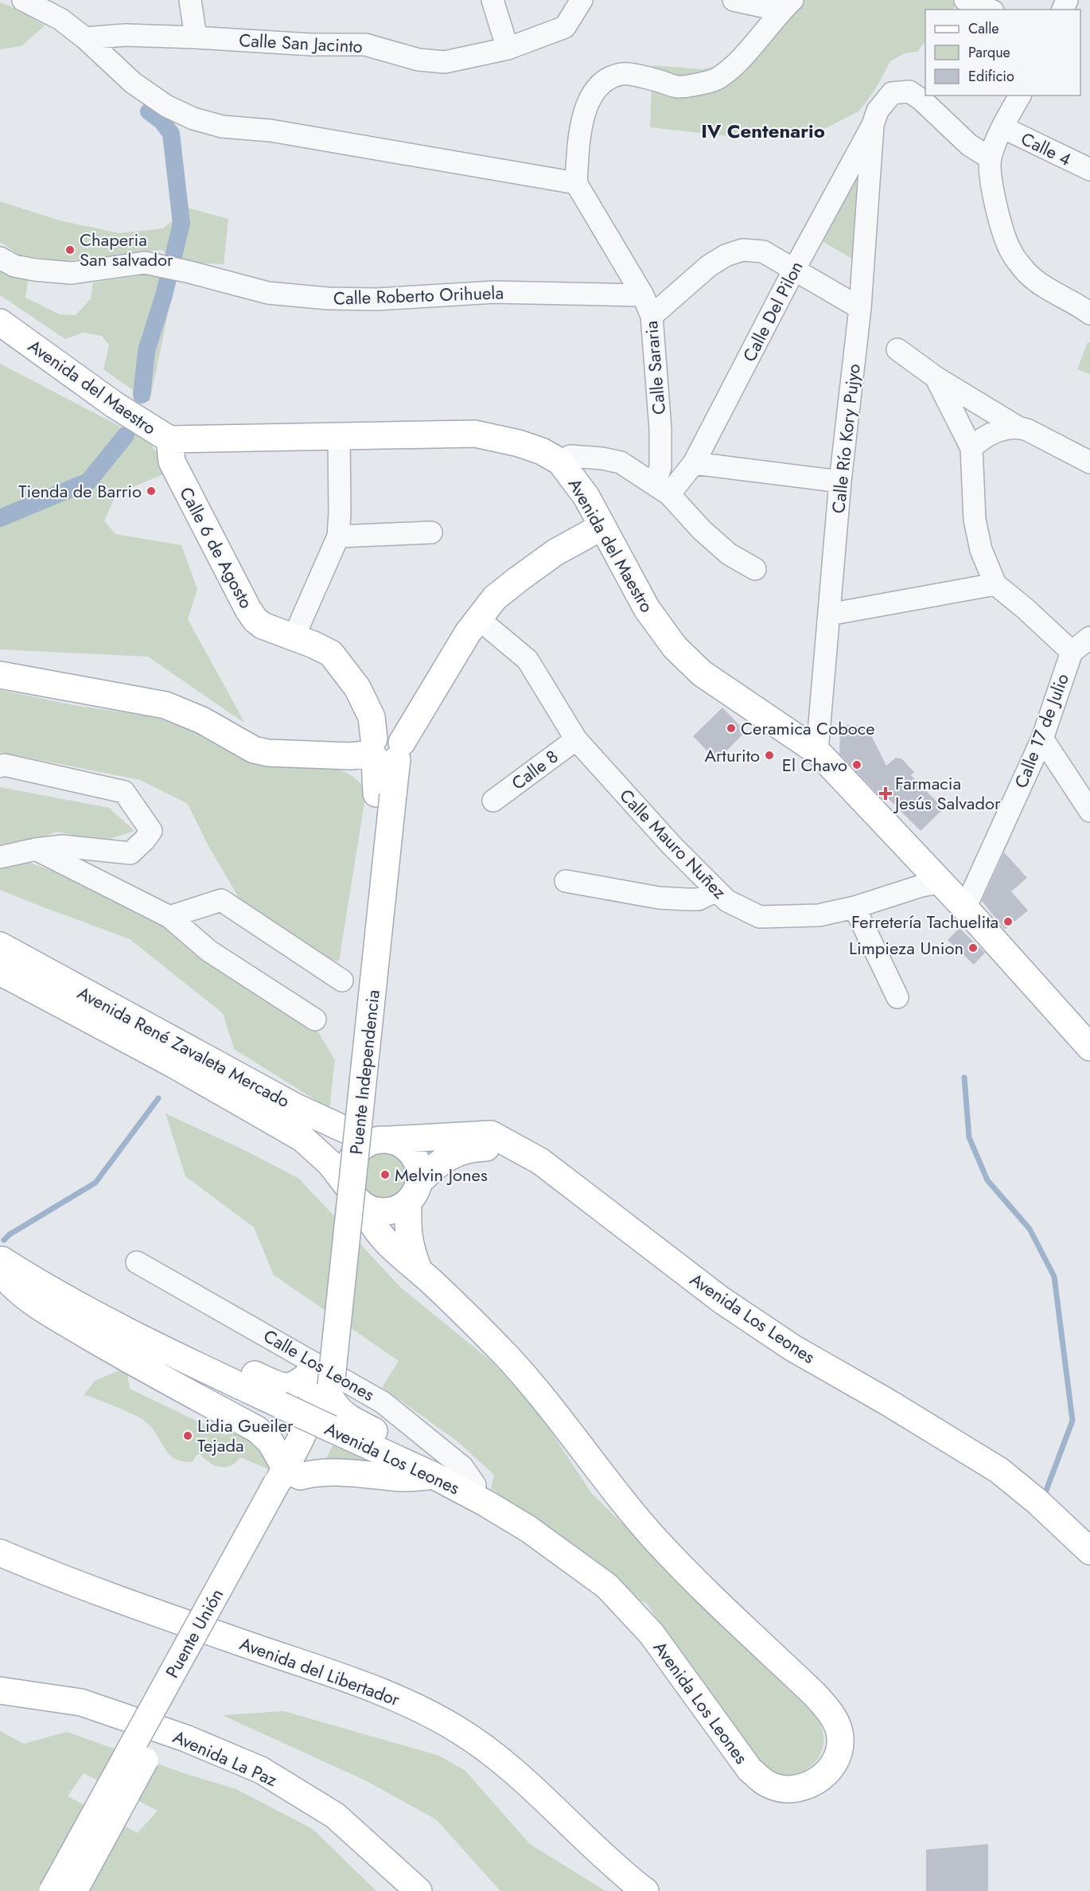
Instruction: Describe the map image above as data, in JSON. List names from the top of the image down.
{
  "streets": {
    "main road": [
      "Avenida del Maestro",
      "Calle 6 de Agosto",
      "Avenida René Zavaleta Mercado",
      "Puente Independencia",
      "Avenida Los Leones",
      "Puente Unión",
      "Avenida del Libertador",
      "Avenida La Paz"
    ],
    "street": [
      "Calle San Jacinto",
      "Calle 4",
      "Calle Roberto Orihuela",
      "Calle Del Pilon",
      "Calle Sararia",
      "Calle Río Kory Pujyo",
      "Calle 17 de Julio",
      "Calle 8",
      "Calle Mauro Nuñez",
      "Calle Los Leones"
    ]
  },
  "crossings": [
    ["Calle Roberto Orihuela", "Calle Sararia"],
    ["Calle Del Pilon", "Calle Sararia"],
    ["Calle Del Pilon", "Calle Río Kory Pujyo"],
    ["Avenida del Maestro", "Calle Río Kory Pujyo"],
    ["Avenida del Maestro", "Calle 6 de Agosto"],
    ["Avenida del Maestro", "Calle 17 de Julio"],
    ["Avenida del Maestro", "Calle Mauro Nuñez"],
    ["Calle 6 de Agosto", "Puente Independencia"],
    ["Calle 8", "Calle Mauro Nuñez"],
    ["Avenida René Zavaleta Mercado", "Avenida Los Leones"],
    ["Puente Independencia", "Puente Unión"],
    ["Avenida Los Leones", "Calle Los Leones"]
  ],
  "districts": ["IV Centenario"],
  "places": {
    "other": [
      "Chaperia San salvador",
      "Tienda de Barrio",
      "Ceramica Coboce",
      "Arturito",
      "El Chavo",
      "Ferretería Tachuelita",
      "Limpieza Union",
      "Melvin Jones",
      "Lidia Gueiler Tejada"
    ],
    "health": ["Farmacia Jesús Salvador"]
  },
  "legend": ["Calle", "Parque", "Edificio"]
}
